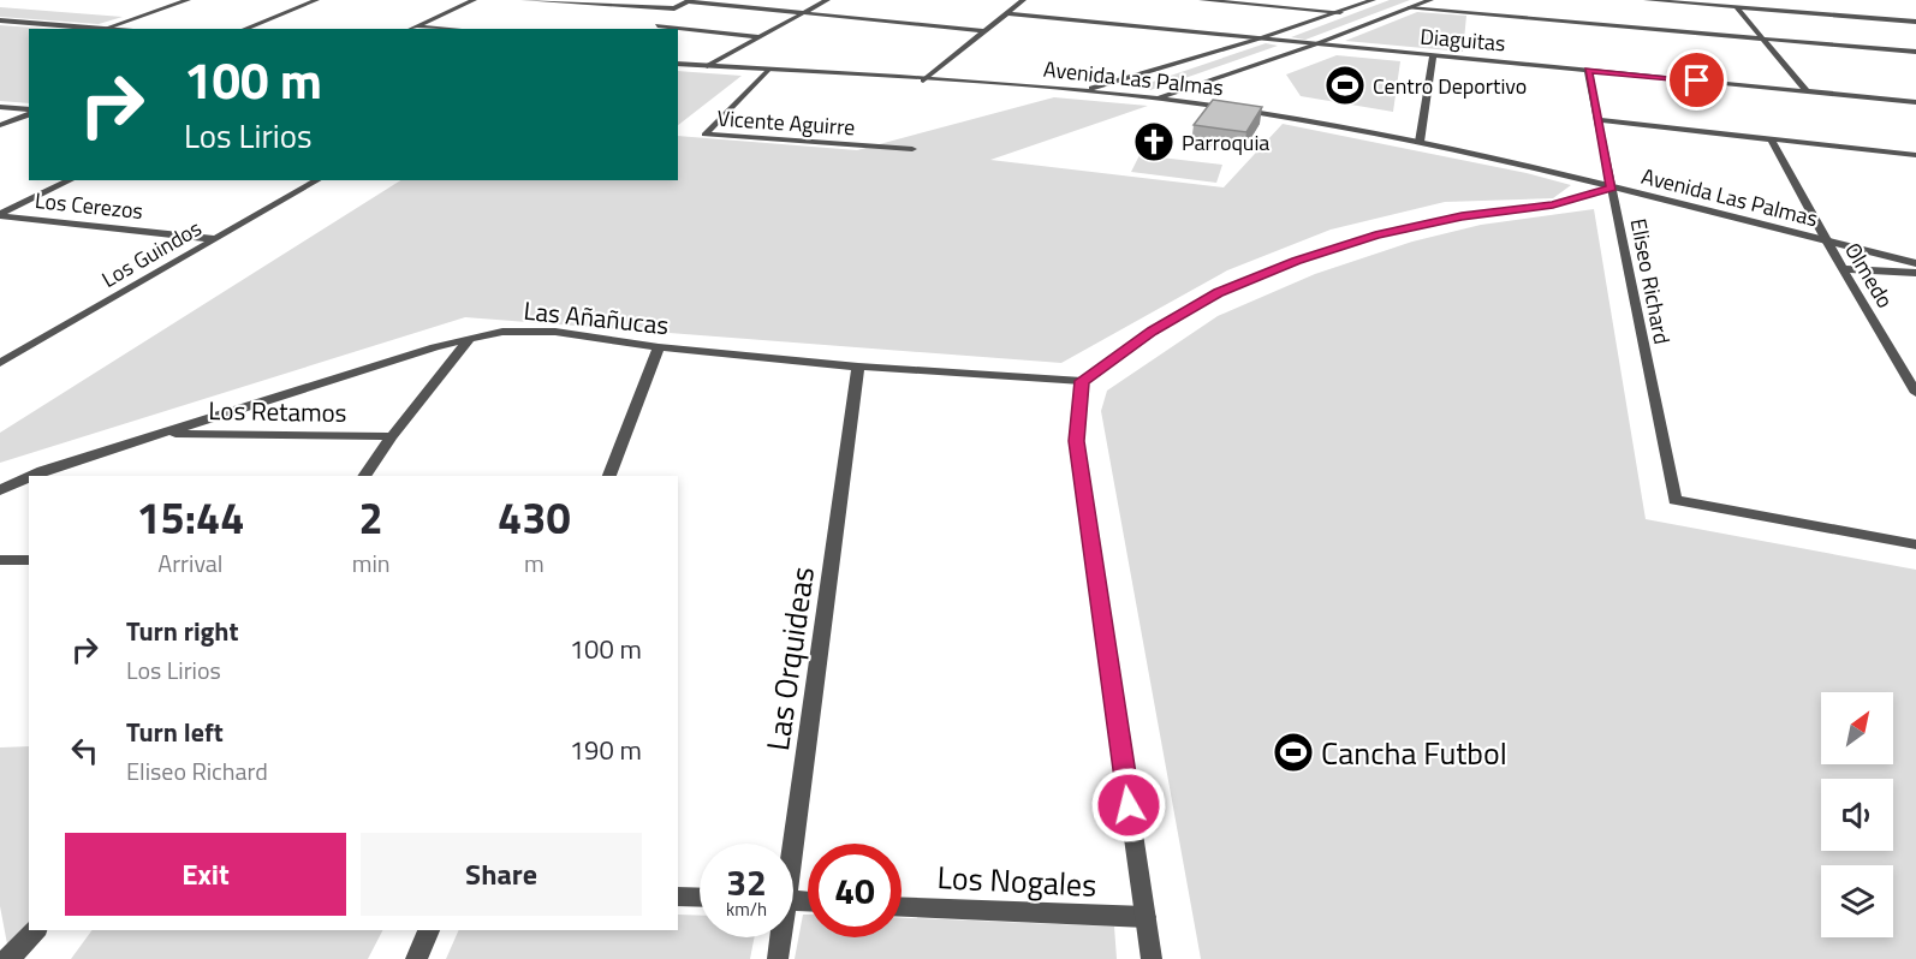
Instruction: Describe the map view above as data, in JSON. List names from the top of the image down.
{
  "streets": {
    "street": [
      "Diaguitas",
      "Avenida Las Palmas",
      "Vicente Aguirre",
      "Los Cerezos",
      "Los Guindos",
      "Olmedo",
      "Eliseo Richard",
      "Las Añañucas",
      "Los Retamos",
      "Las Orquideas",
      "Los Nogales"
    ]
  },
  "crossings": [
    ["Diaguitas", "Eliseo Richard"],
    ["Avenida Las Palmas", "Vicente Aguirre"],
    ["Avenida Las Palmas", "Olmedo"],
    ["Avenida Las Palmas", "Eliseo Richard"],
    ["Los Cerezos", "Los Guindos"],
    ["Las Añañucas", "Los Retamos"],
    ["Las Añañucas", "Las Orquideas"]
  ],
  "places": {
    "sports": ["Centro Deportivo", "Cancha Futbol"],
    "church": ["Parroquia"]
  },
  "north": "top right",
  "page": {
    "turn": ["100 m", "Los Lirios"],
    "eta": [
      "15:44",
      "Arrival",
      "2",
      "min",
      "430",
      "m"
    ],
    "list": [
      {
        "name": "Turn right",
        "note": "Los Lirios",
        "value": "100 m"
      },
      {
        "name": "Turn left",
        "note": "Eliseo Richard",
        "value": "190 m"
      }
    ],
    "buttons": ["Exit", "Share"],
    "speed": "32 km/h",
    "limit": "40"
  }
}
